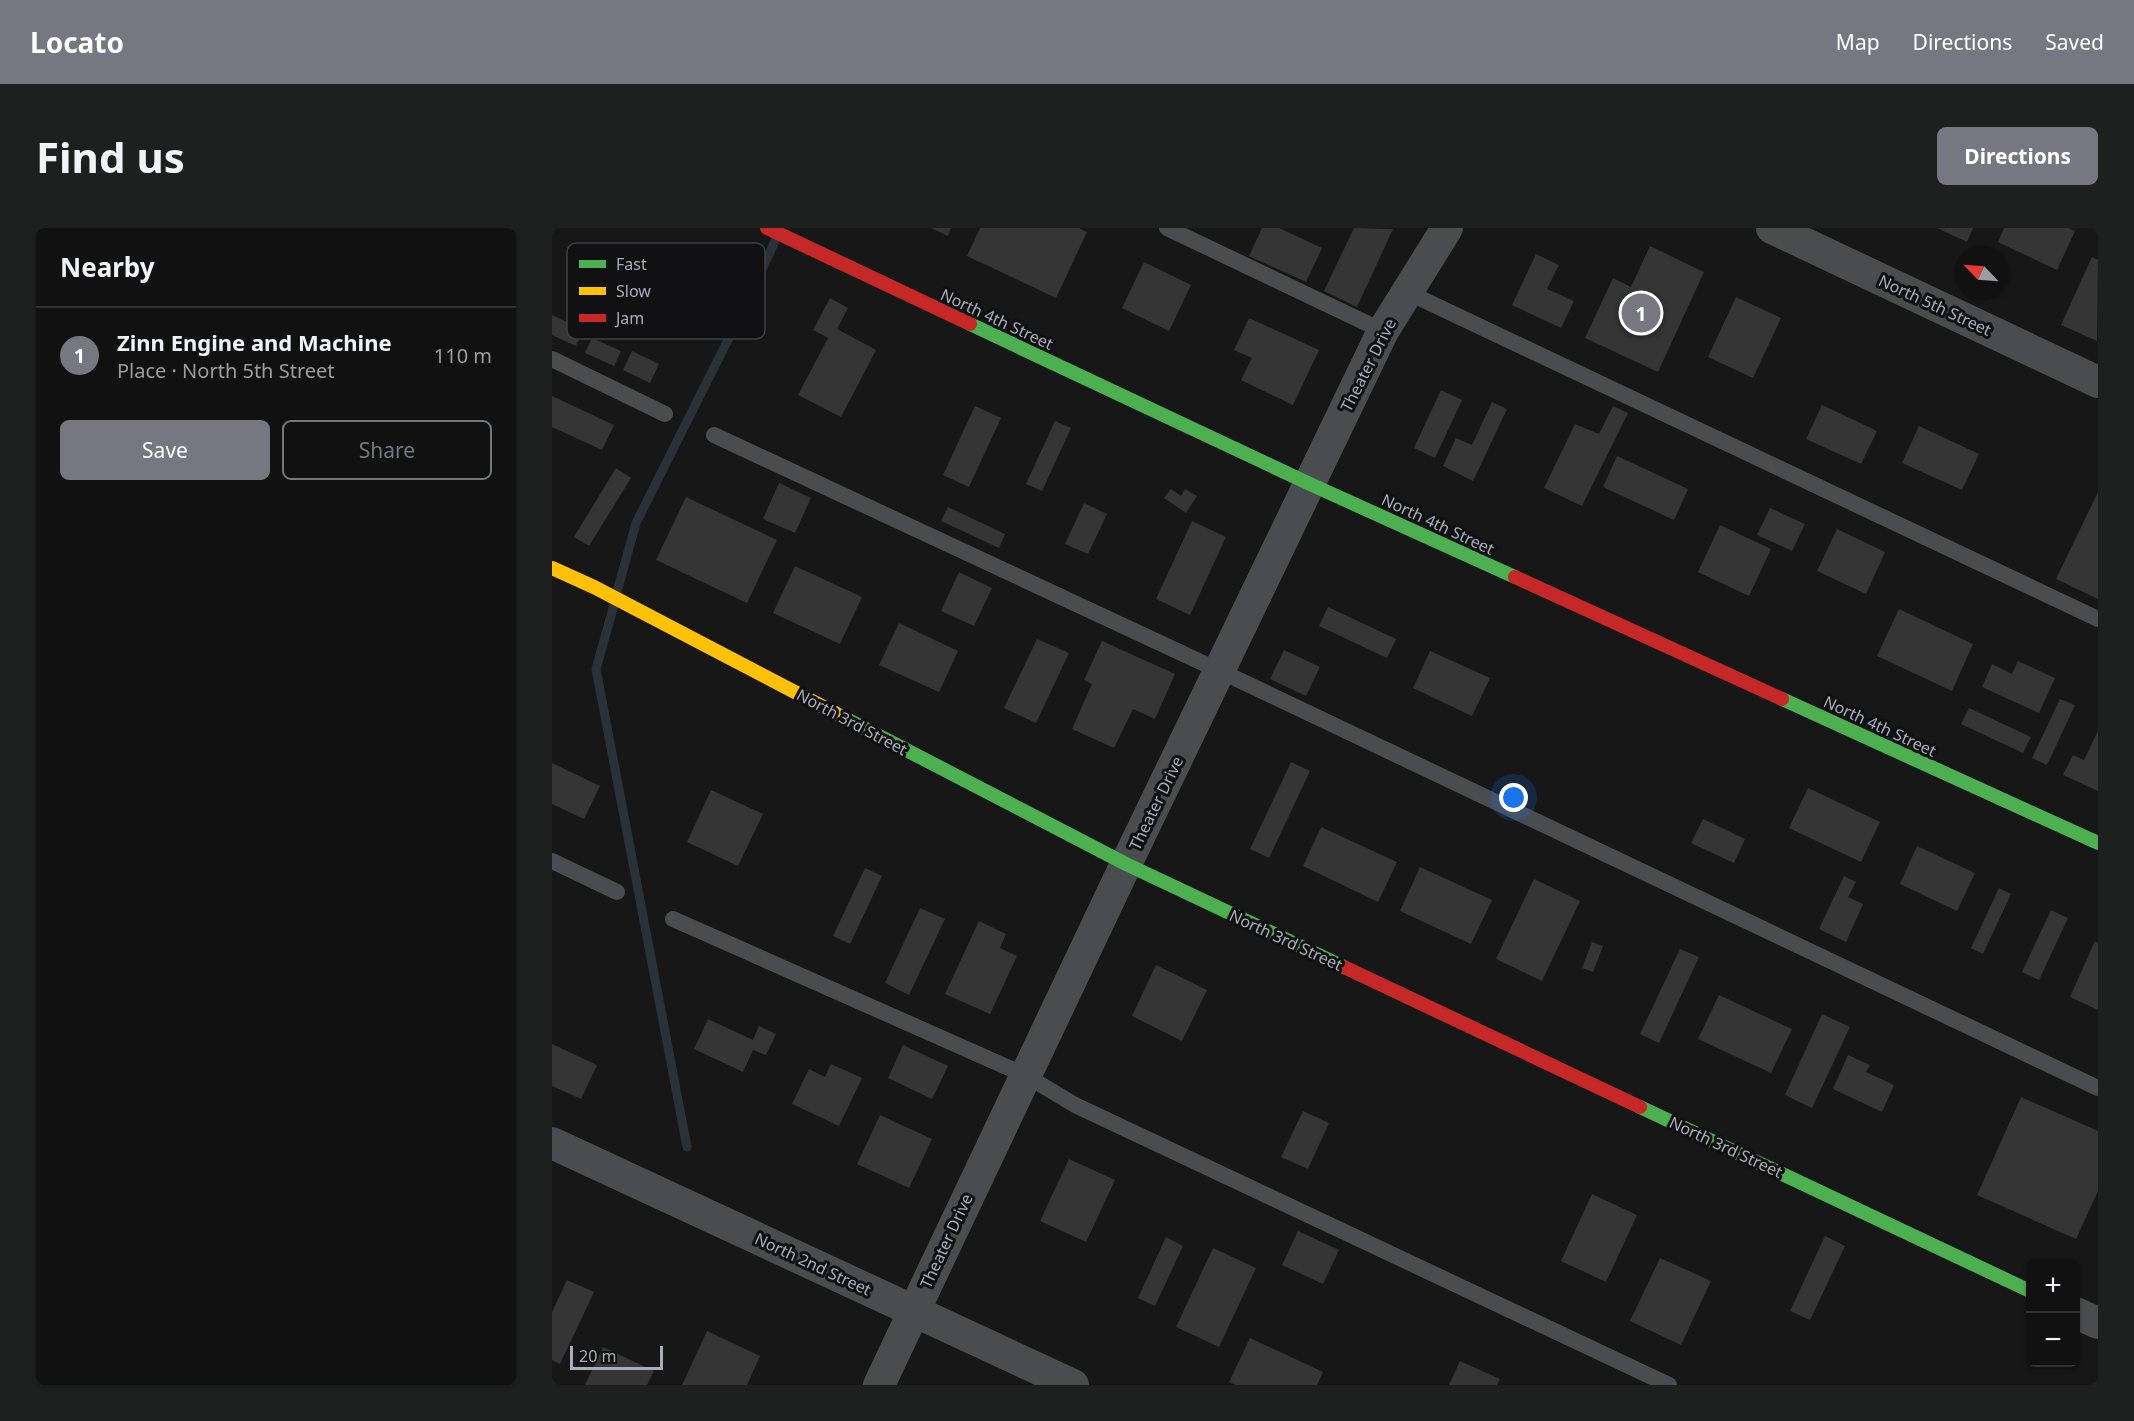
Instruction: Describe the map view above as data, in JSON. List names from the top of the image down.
{
  "streets": {
    "street": [
      "North 5th Street",
      "North 4th Street",
      "Theater Drive",
      "North 3rd Street",
      "North 2nd Street"
    ]
  },
  "crossings": [
    ["North 4th Street", "Theater Drive"],
    ["Theater Drive", "North 3rd Street"],
    ["Theater Drive", "North 2nd Street"]
  ],
  "legend": ["Fast", "Slow", "Jam"],
  "scale_bar": "20 m",
  "north": "top left",
  "page": {
    "header": "Locato",
    "nav": ["Map", "Directions", "Saved"],
    "buttons": [
      "Directions",
      ["Save", "Share"]
    ],
    "title": "Find us",
    "heading": "Nearby",
    "pins": "1",
    "list": [
      {
        "mark": "1",
        "name": "Zinn Engine and Machine",
        "note": "Place · North 5th Street",
        "value": "110 m"
      }
    ],
    "map_buttons": ["+", "−"],
    "scale": "20 m"
  }
}
